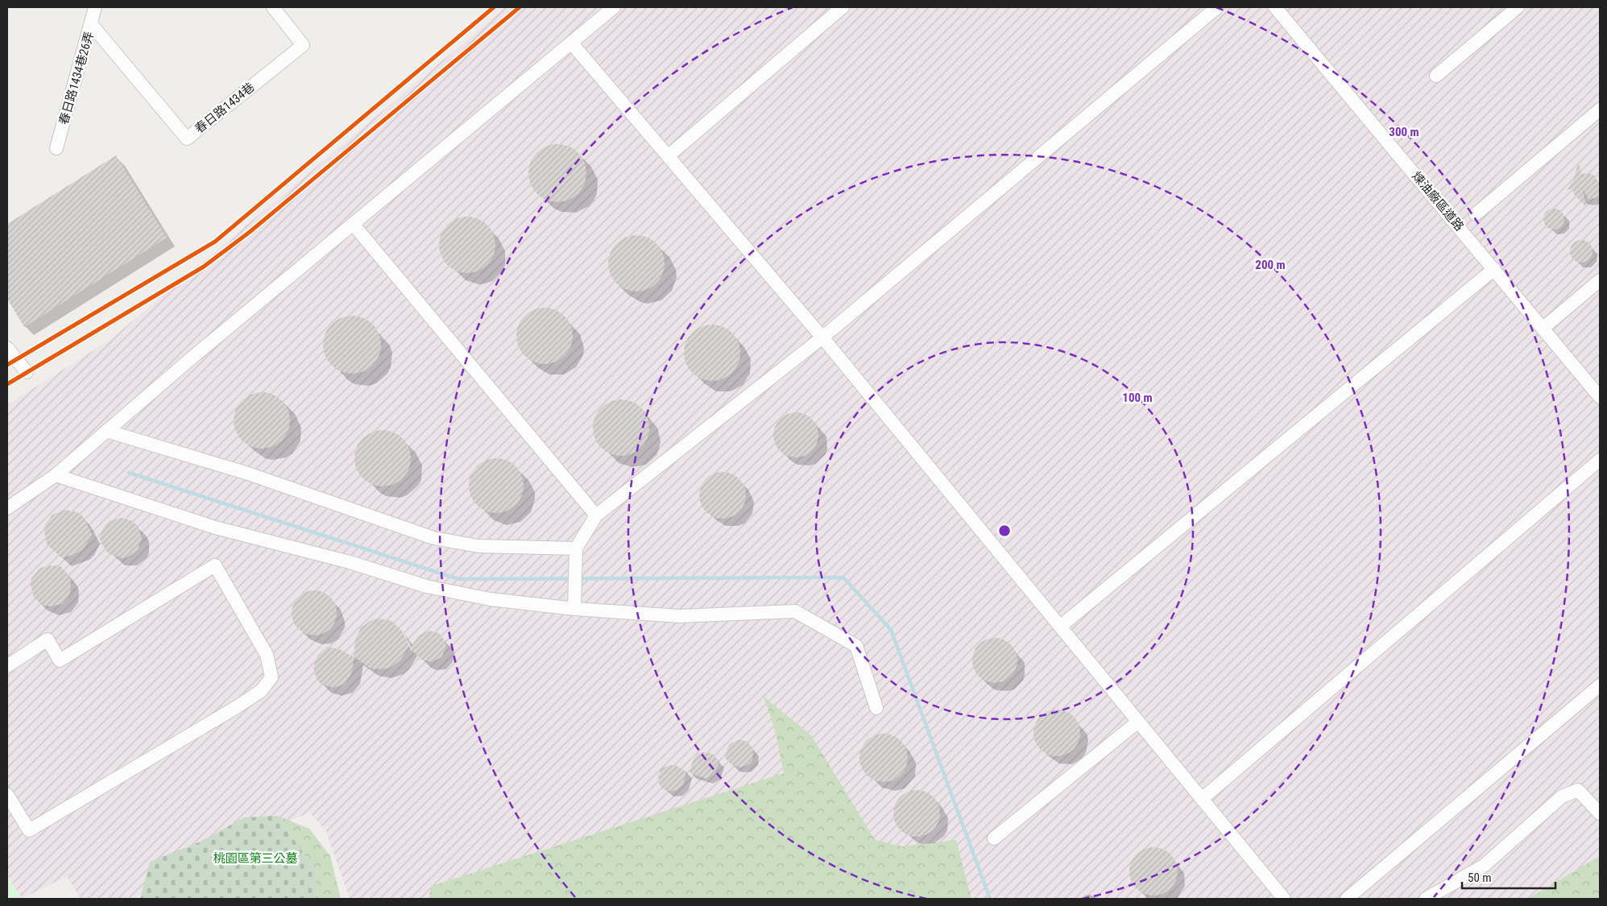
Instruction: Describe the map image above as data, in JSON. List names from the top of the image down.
{
  "streets": {
    "lane": ["春日路1434巷26弄", "春日路1434巷", "煉油廠區道路"]
  },
  "crossings": [
    ["春日路1434巷26弄", "春日路1434巷"]
  ],
  "parks": ["桃園區第三公墓"],
  "scale_bar": "50 m",
  "rings": ["300 m", "200 m", "100 m"]
}
